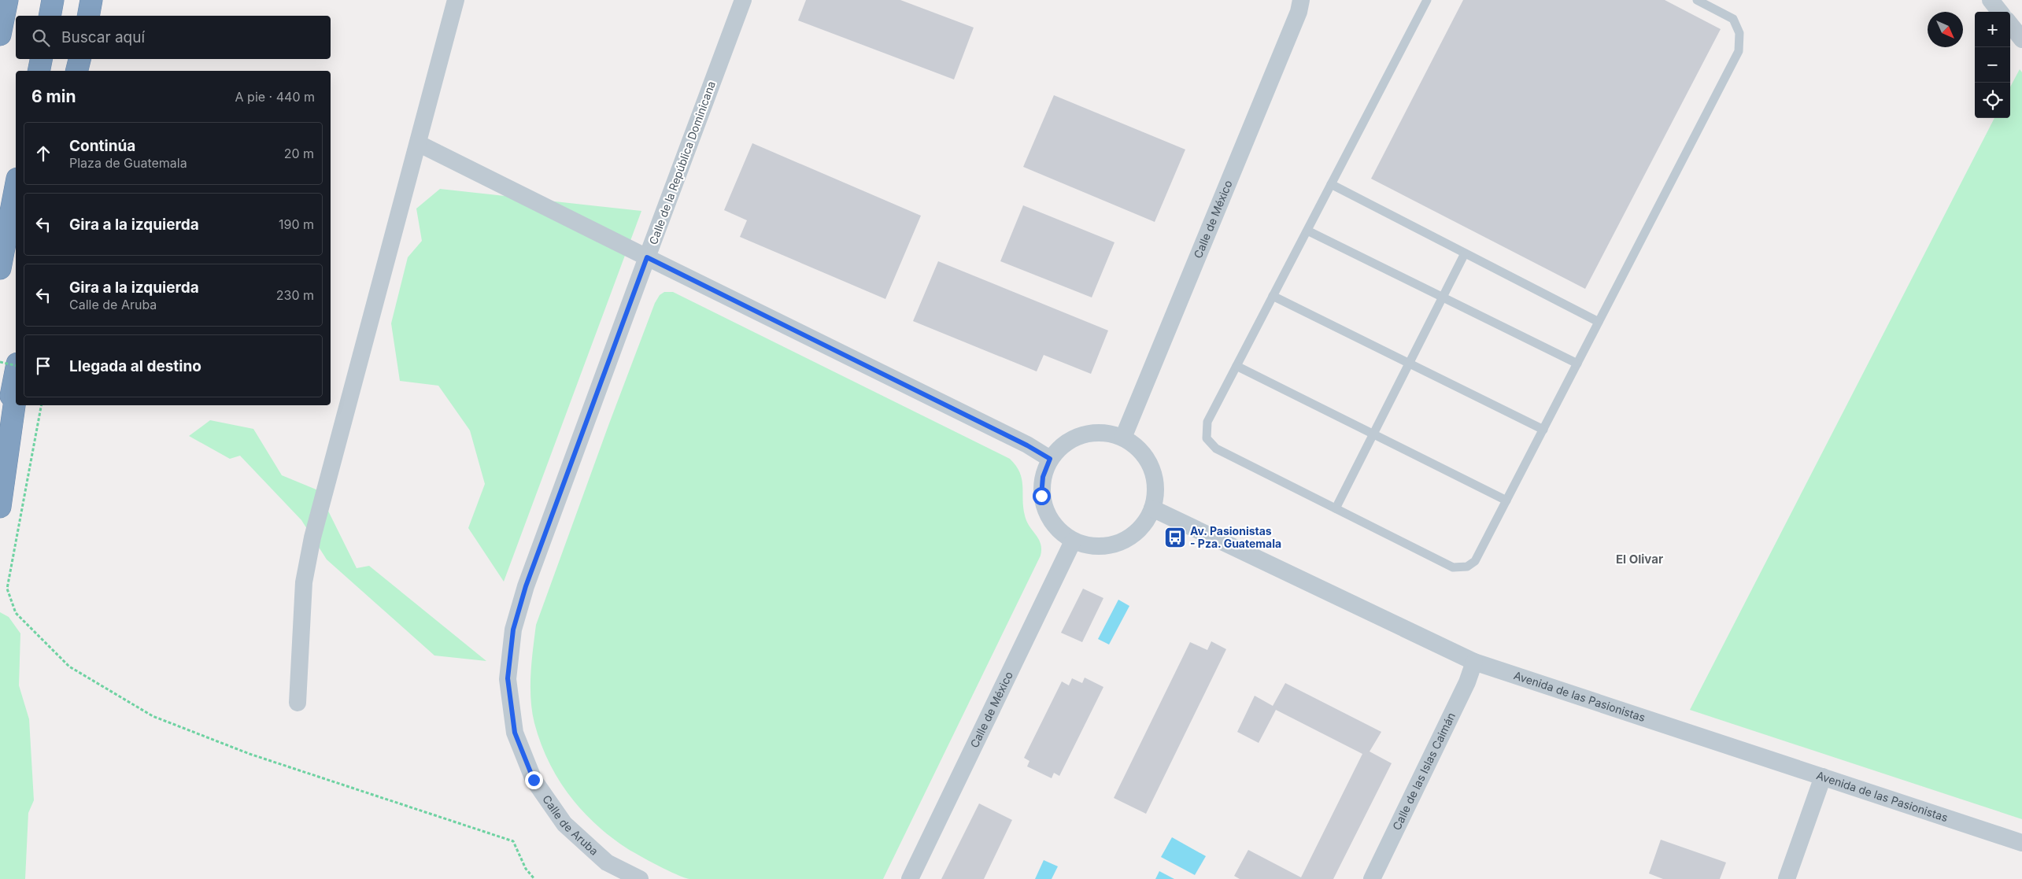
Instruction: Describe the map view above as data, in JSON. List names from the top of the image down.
{
  "streets": {
    "street": [
      "Calle de la República Dominicana",
      "Calle de México",
      "Avenida de las Pasionistas",
      "Calle de las Islas Caimán",
      "Calle de Aruba"
    ]
  },
  "crossings": [
    ["Calle de la República Dominicana", "Calle de México"],
    ["Calle de la República Dominicana", "Avenida de las Pasionistas"],
    ["Calle de la República Dominicana", "Calle de Aruba"],
    ["Calle de México", "Avenida de las Pasionistas"],
    ["Avenida de las Pasionistas", "Calle de las Islas Caimán"]
  ],
  "districts": ["El Olivar"],
  "places": {
    "bus stop": ["Av. Pasionistas - Pza. Guatemala"]
  },
  "north": "bottom right",
  "page": {
    "map_buttons": ["+", "−"],
    "search": "Buscar aquí",
    "heading": ["6 min", "A pie · 440 m"],
    "list": [
      ["Continúa", "Plaza de Guatemala", "20 m"],
      ["Gira a la izquierda", "190 m"],
      ["Gira a la izquierda", "Calle de Aruba", "230 m"],
      "Llegada al destino"
    ]
  }
}
